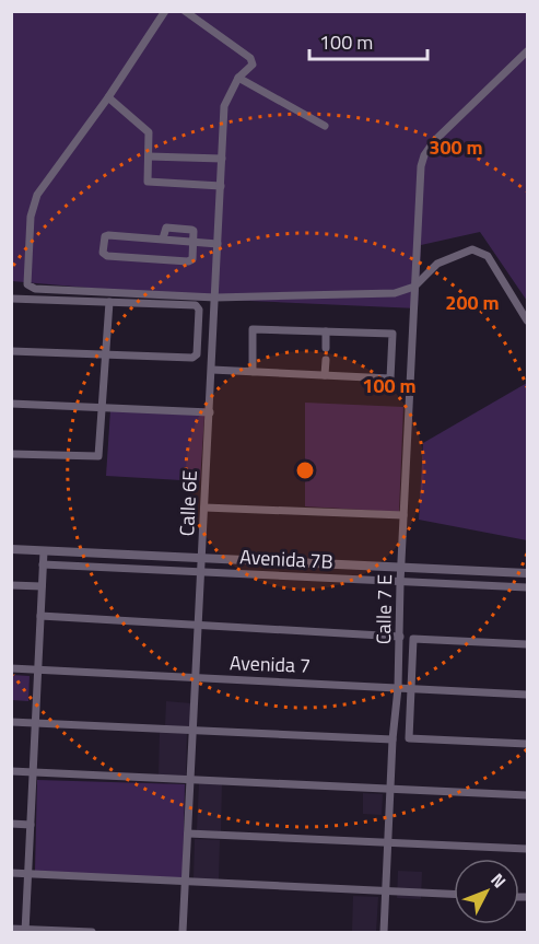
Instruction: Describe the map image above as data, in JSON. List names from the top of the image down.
{
  "streets": {
    "street": [
      "Calle 6E",
      "Avenida 7B",
      "Calle 7 E",
      "Avenida 7"
    ]
  },
  "crossings": [
    ["Calle 6E", "Avenida 7B"],
    ["Calle 6E", "Avenida 7"],
    ["Avenida 7B", "Calle 7 E"],
    ["Calle 7 E", "Avenida 7"]
  ],
  "scale_bar": "100 m",
  "north": "top right",
  "rings": ["300 m", "200 m", "100 m"]
}
